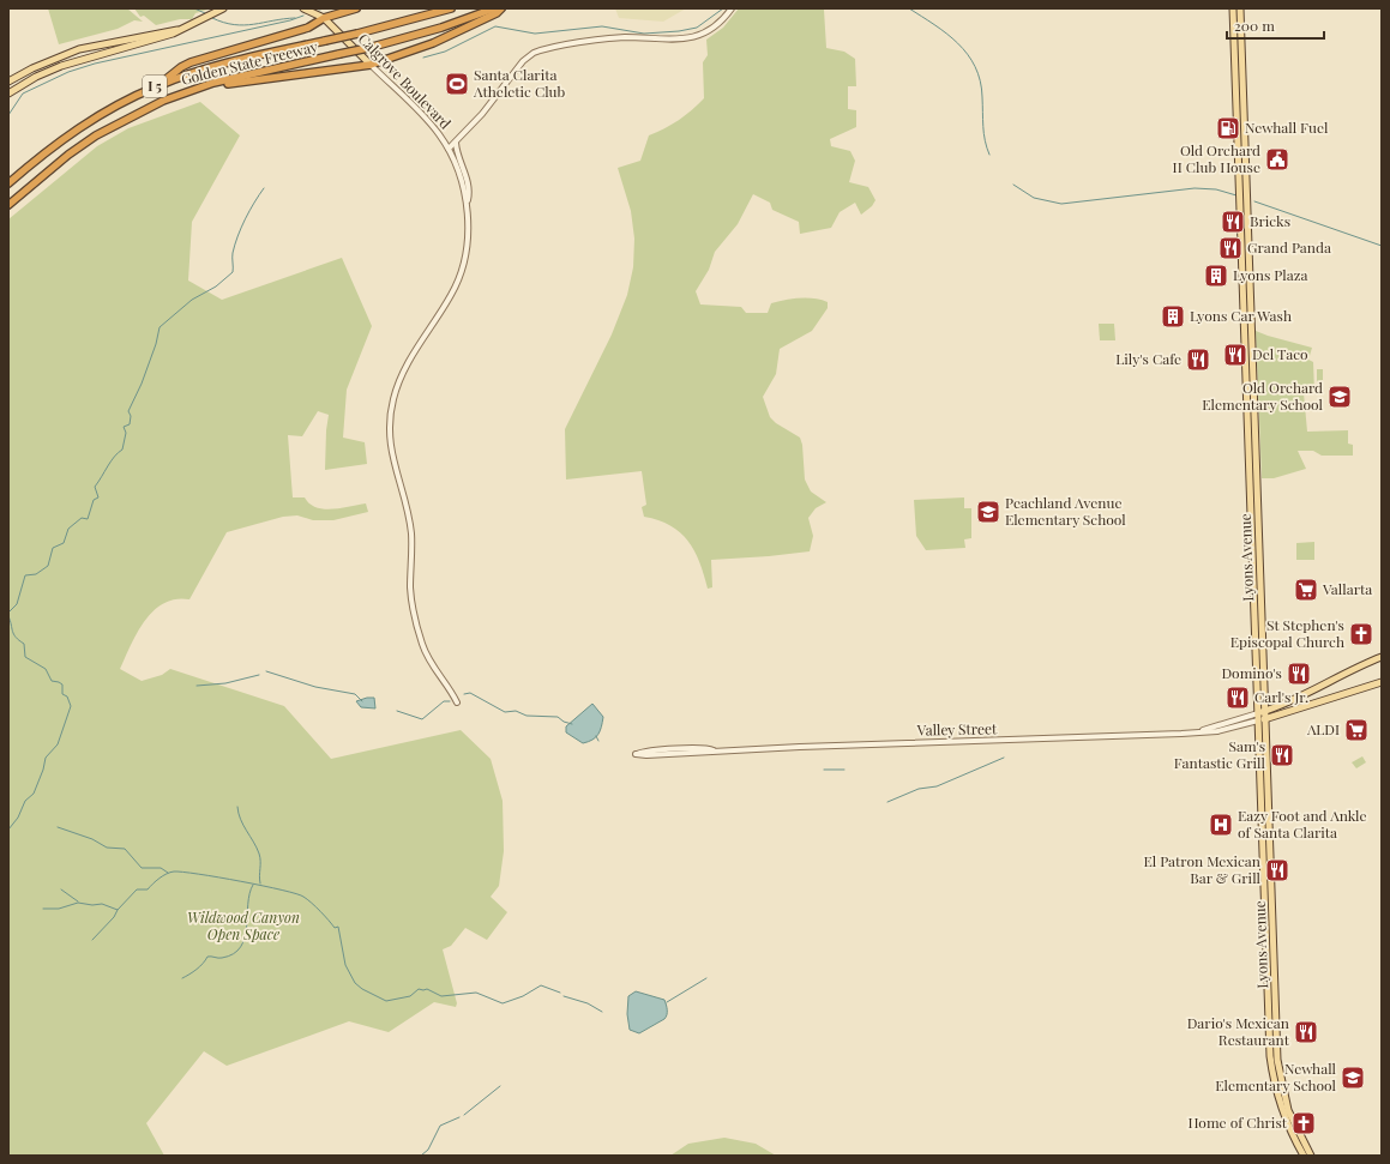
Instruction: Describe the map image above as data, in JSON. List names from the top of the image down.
{
  "streets": {
    "highway": ["Golden State Freeway", "I 5"],
    "main road": ["Calgrove Boulevard", "Lyons Avenue"],
    "street": ["Valley Street"]
  },
  "crossings": [
    ["Lyons Avenue", "Valley Street"]
  ],
  "parks": ["Wildwood Canyon Open Space"],
  "places": {
    "sports": ["Santa Clarita Atheletic Club"],
    "fuel station": ["Newhall Fuel"],
    "public building": ["Old Orchard II Club House"],
    "restaurant": [
      "Bricks",
      "Grand Panda",
      "Del Taco",
      "Lily's Cafe",
      "Domino's",
      "Carl's Jr.",
      "Sam's Fantastic Grill",
      "El Patron Mexican Bar & Grill",
      "Dario's Mexican Restaurant"
    ],
    "building": ["Lyons Plaza", "Lyons Car Wash"],
    "school or university": ["Old Orchard Elementary School", "Peachland Avenue Elementary School", "Newhall Elementary School"],
    "supermarket": ["Vallarta", "ALDI"],
    "church": ["St Stephen's Episcopal Church", "Home of Christ"],
    "hospital": ["Eazy Foot and Ankle of Santa Clarita"]
  },
  "scale_bar": "200 m"
}
